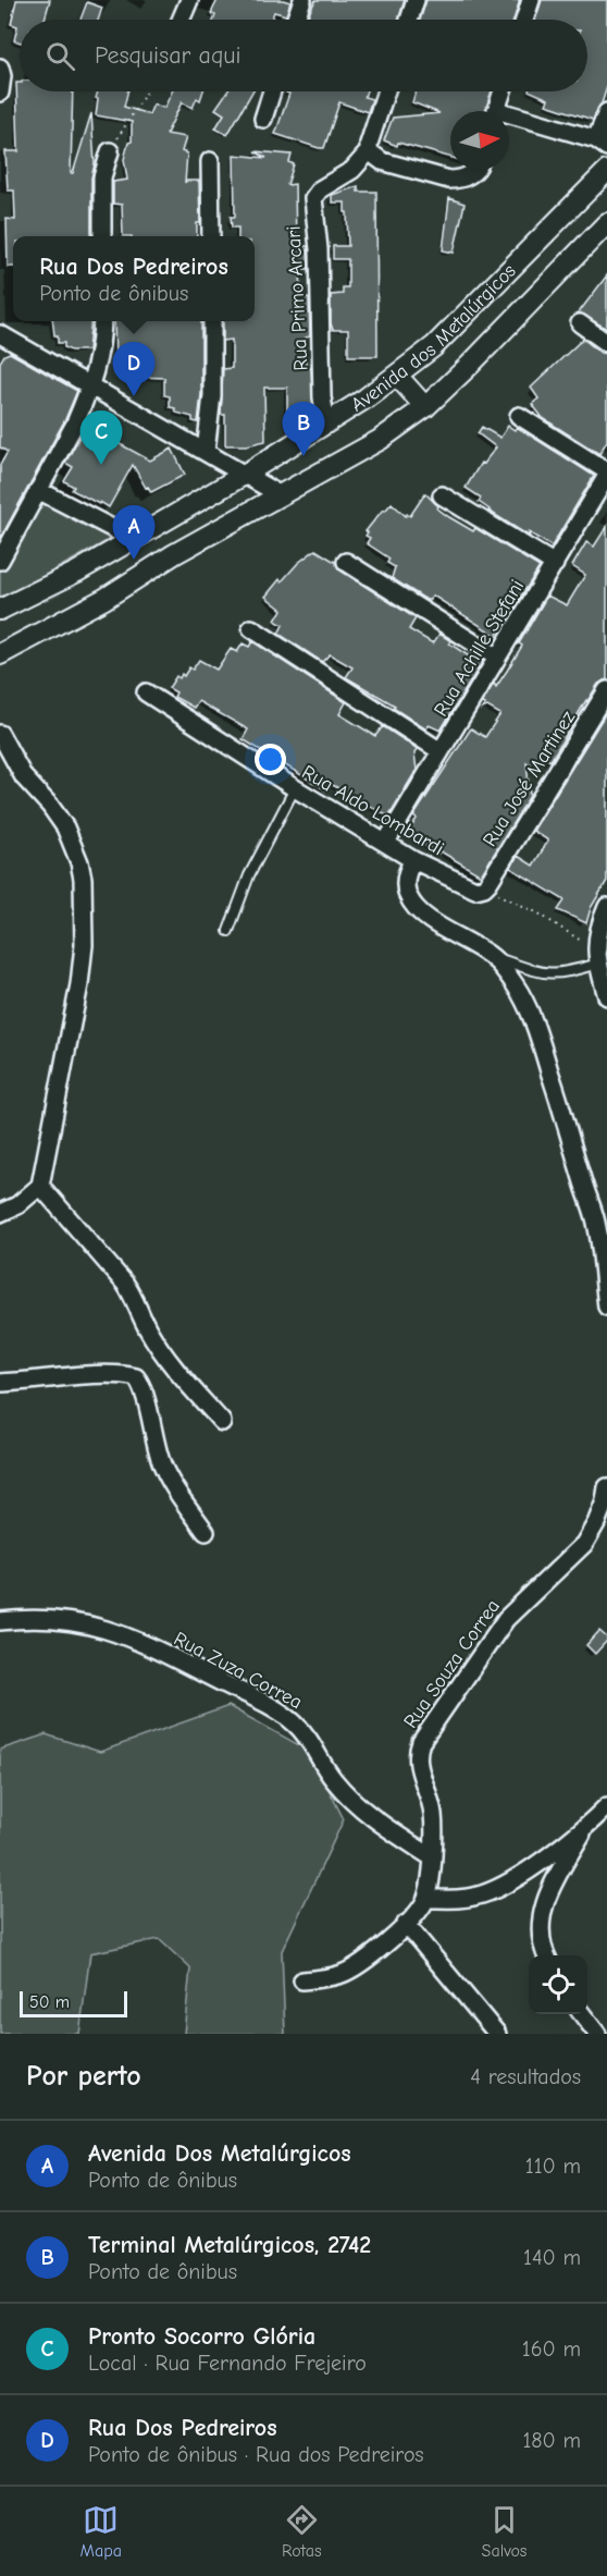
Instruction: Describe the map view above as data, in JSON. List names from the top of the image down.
{
  "streets": {
    "street": [
      "Rua Primo Arcari",
      "Avenida dos Metalúrgicos",
      "Rua Achille Stefani",
      "Rua José Martinez",
      "Rua Aldo Lombardi",
      "Rua Souza Correa",
      "Rua Zuza Correa"
    ]
  },
  "crossings": [
    ["Rua Primo Arcari", "Avenida dos Metalúrgicos"],
    ["Rua Achille Stefani", "Rua Aldo Lombardi"],
    ["Rua José Martinez", "Rua Aldo Lombardi"],
    ["Rua Souza Correa", "Rua Zuza Correa"]
  ],
  "scale_bar": "50 m",
  "north": "right",
  "page": {
    "search": "Pesquisar aqui",
    "popup": ["Rua Dos Pedreiros", "Ponto de ônibus"],
    "pins": [
      "D",
      "B",
      "C",
      "A"
    ],
    "scale": "50 m",
    "heading": ["Por perto", "4 resultados"],
    "list": [
      {
        "mark": "A",
        "name": "Avenida Dos Metalúrgicos",
        "note": "Ponto de ônibus",
        "value": "110 m"
      },
      {
        "mark": "B",
        "name": "Terminal Metalúrgicos, 2742",
        "note": "Ponto de ônibus",
        "value": "140 m"
      },
      {
        "mark": "C",
        "name": "Pronto Socorro Glória",
        "note": "Local · Rua Fernando Frejeiro",
        "value": "160 m"
      },
      {
        "mark": "D",
        "name": "Rua Dos Pedreiros",
        "note": "Ponto de ônibus · Rua dos Pedreiros",
        "value": "180 m"
      }
    ],
    "nav": ["Mapa", "Rotas", "Salvos"]
  }
}
